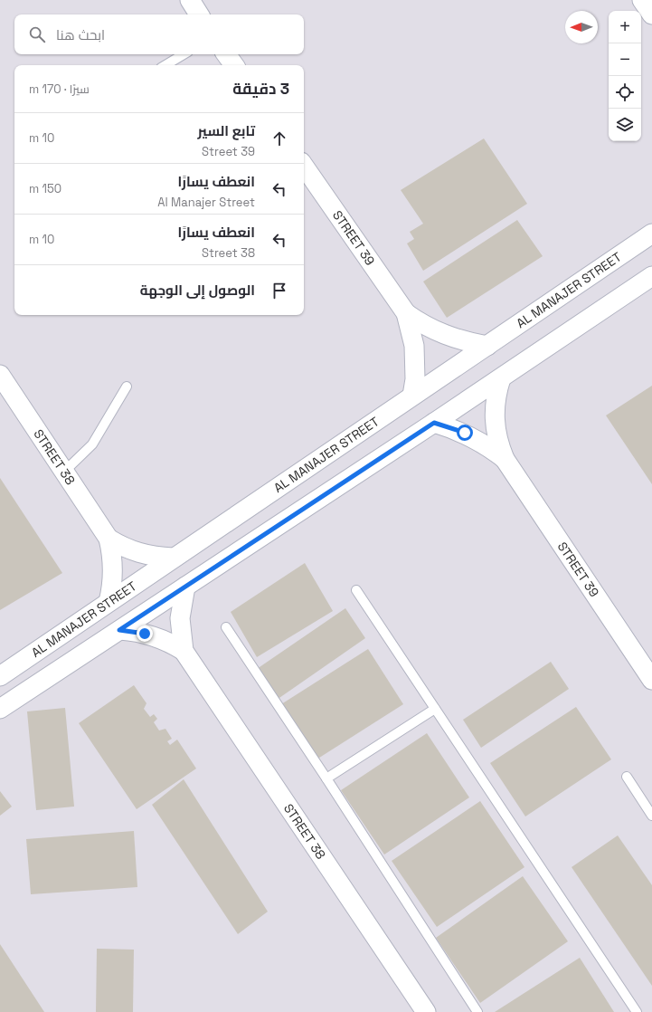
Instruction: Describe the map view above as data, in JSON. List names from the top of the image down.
{
  "streets": {
    "street": ["STREET 39", "AL MANAJER STREET", "STREET 38"]
  },
  "crossings": [
    ["STREET 39", "AL MANAJER STREET"],
    ["AL MANAJER STREET", "STREET 38"]
  ],
  "north": "left",
  "page": {
    "map_buttons": ["+", "−"],
    "search": "ابحث هنا",
    "heading": ["3 دقيقة", "سيرًا · 170 m"],
    "list": [
      ["تابع السير", "Street 39", "10 m"],
      ["انعطف يسارًا", "Al Manajer Street", "150 m"],
      ["انعطف يسارًا", "Street 38", "10 m"],
      "الوصول إلى الوجهة"
    ]
  }
}
